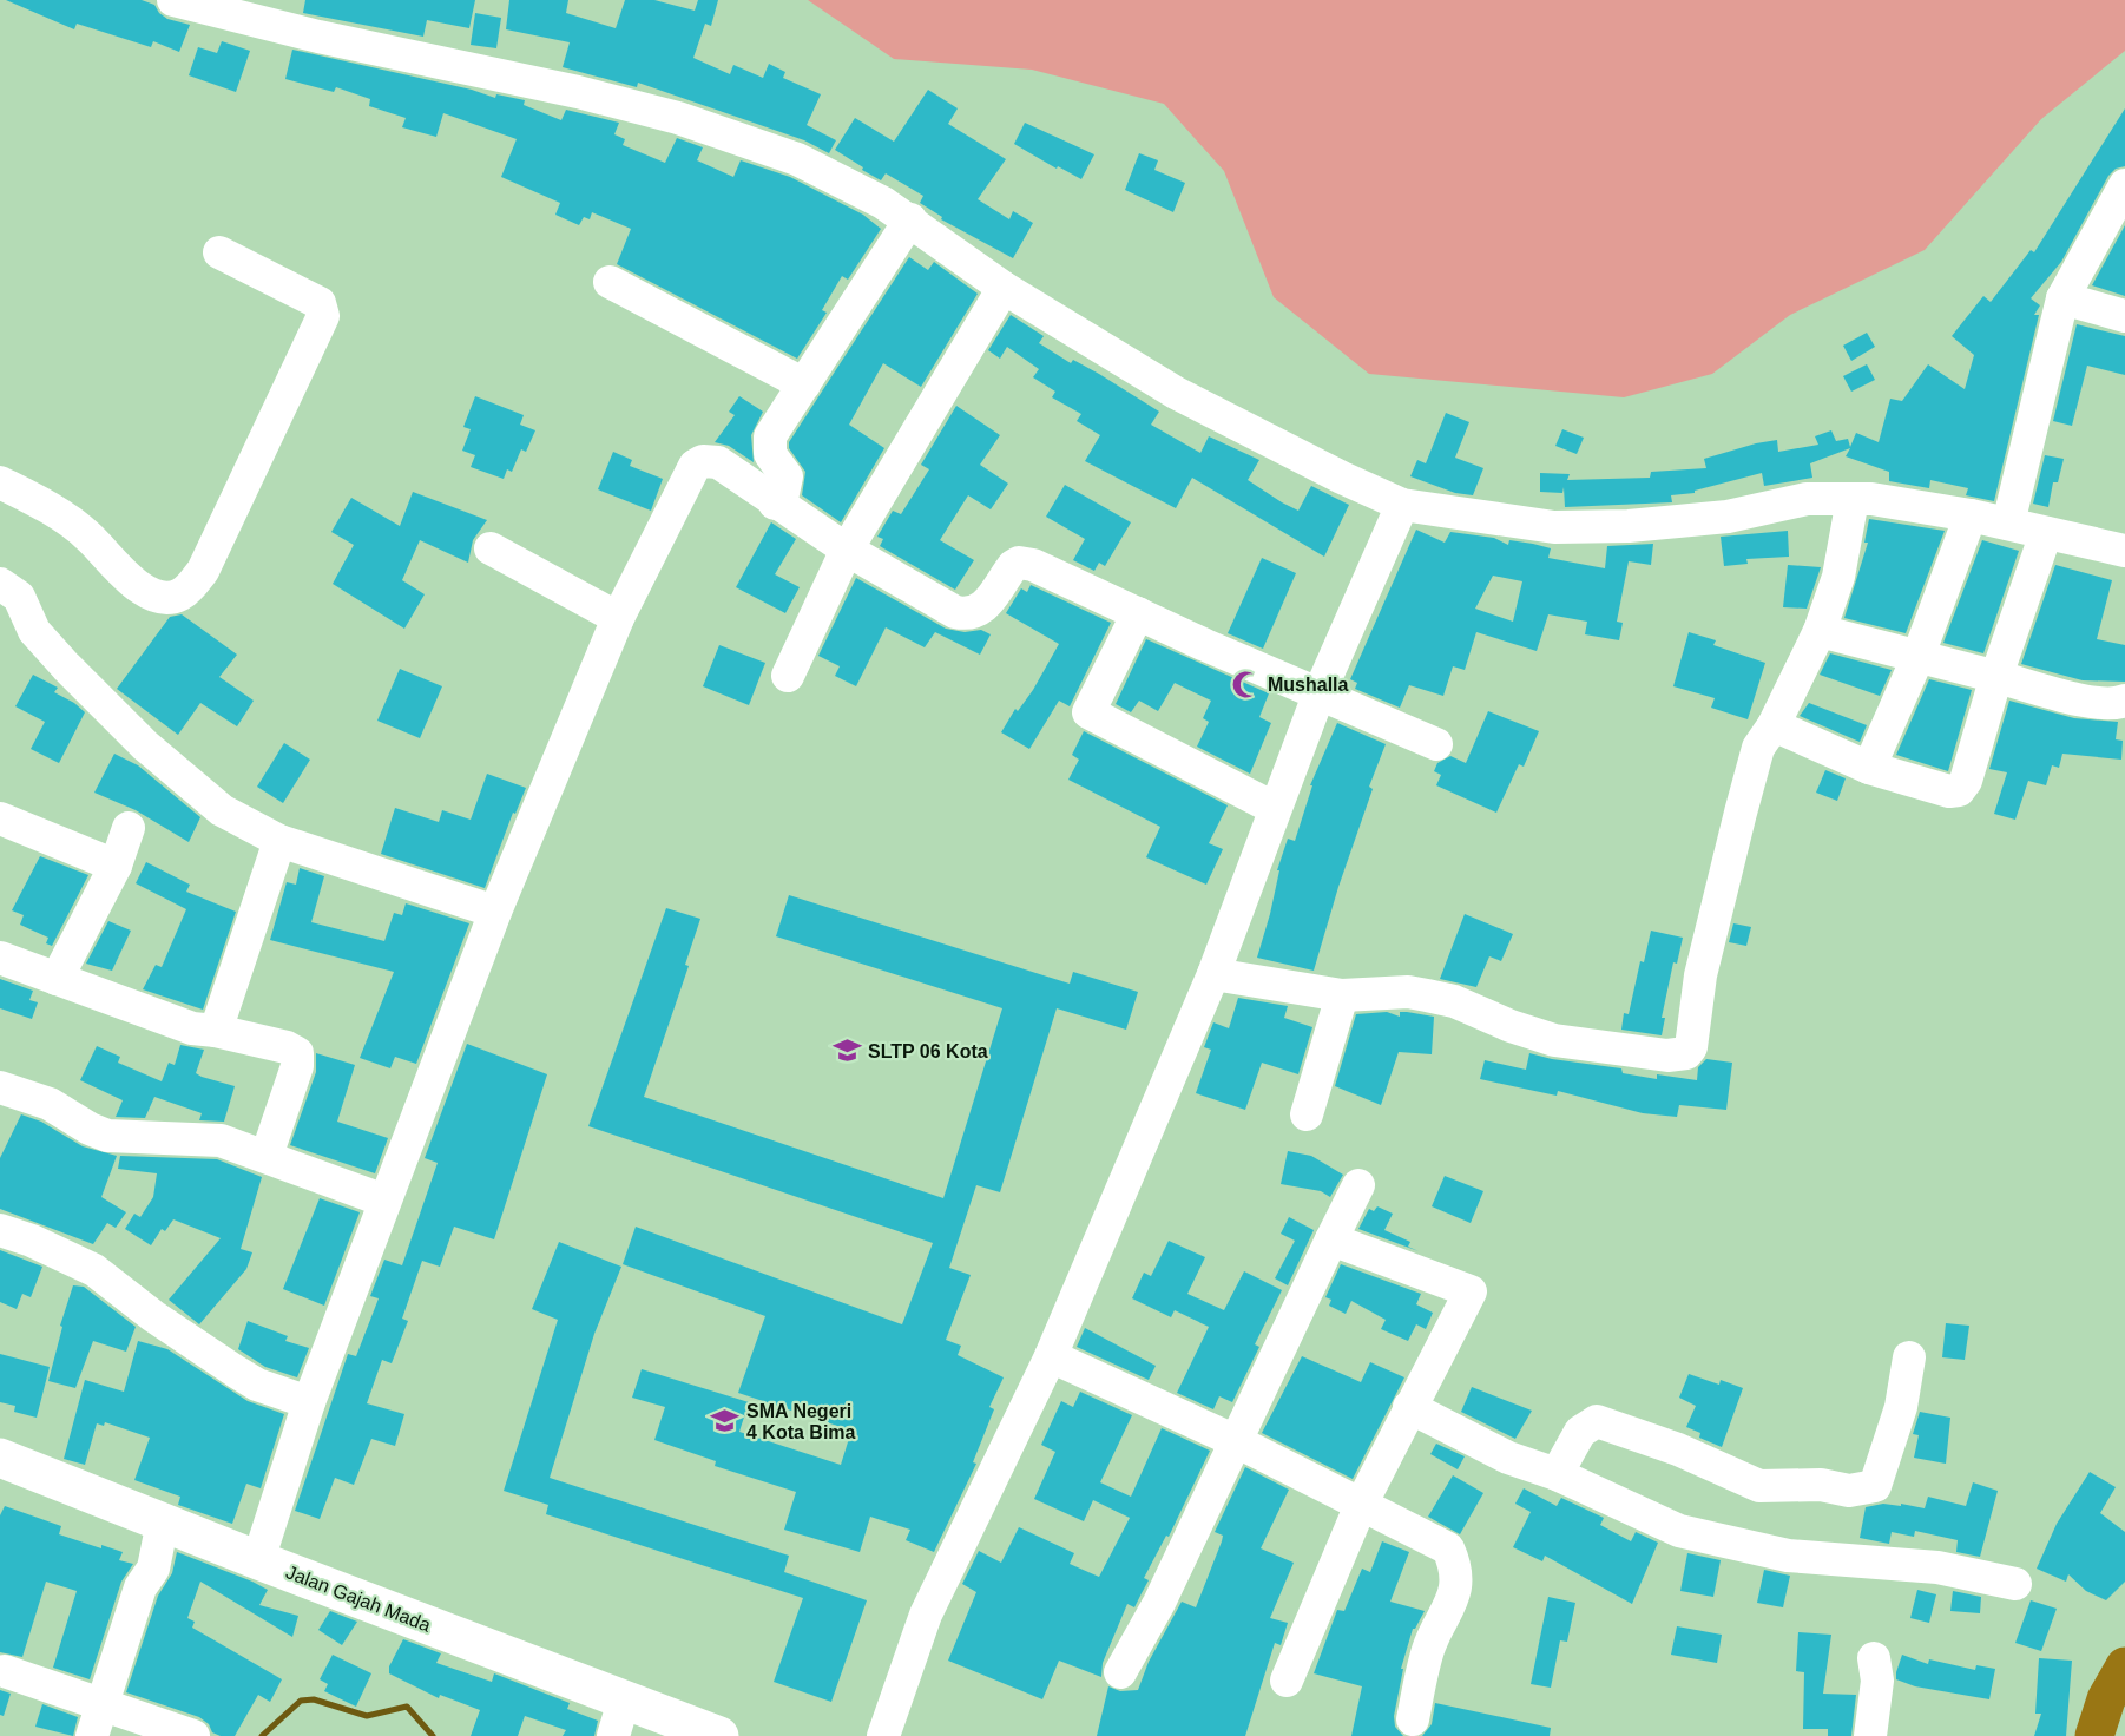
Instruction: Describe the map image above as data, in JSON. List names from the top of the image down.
{
  "streets": {
    "main road": ["Jalan Gajah Mada"]
  },
  "places": {
    "mosque": ["Mushalla"],
    "school or university": ["SLTP 06 Kota", "SMA Negeri 4 Kota Bima"]
  }
}
